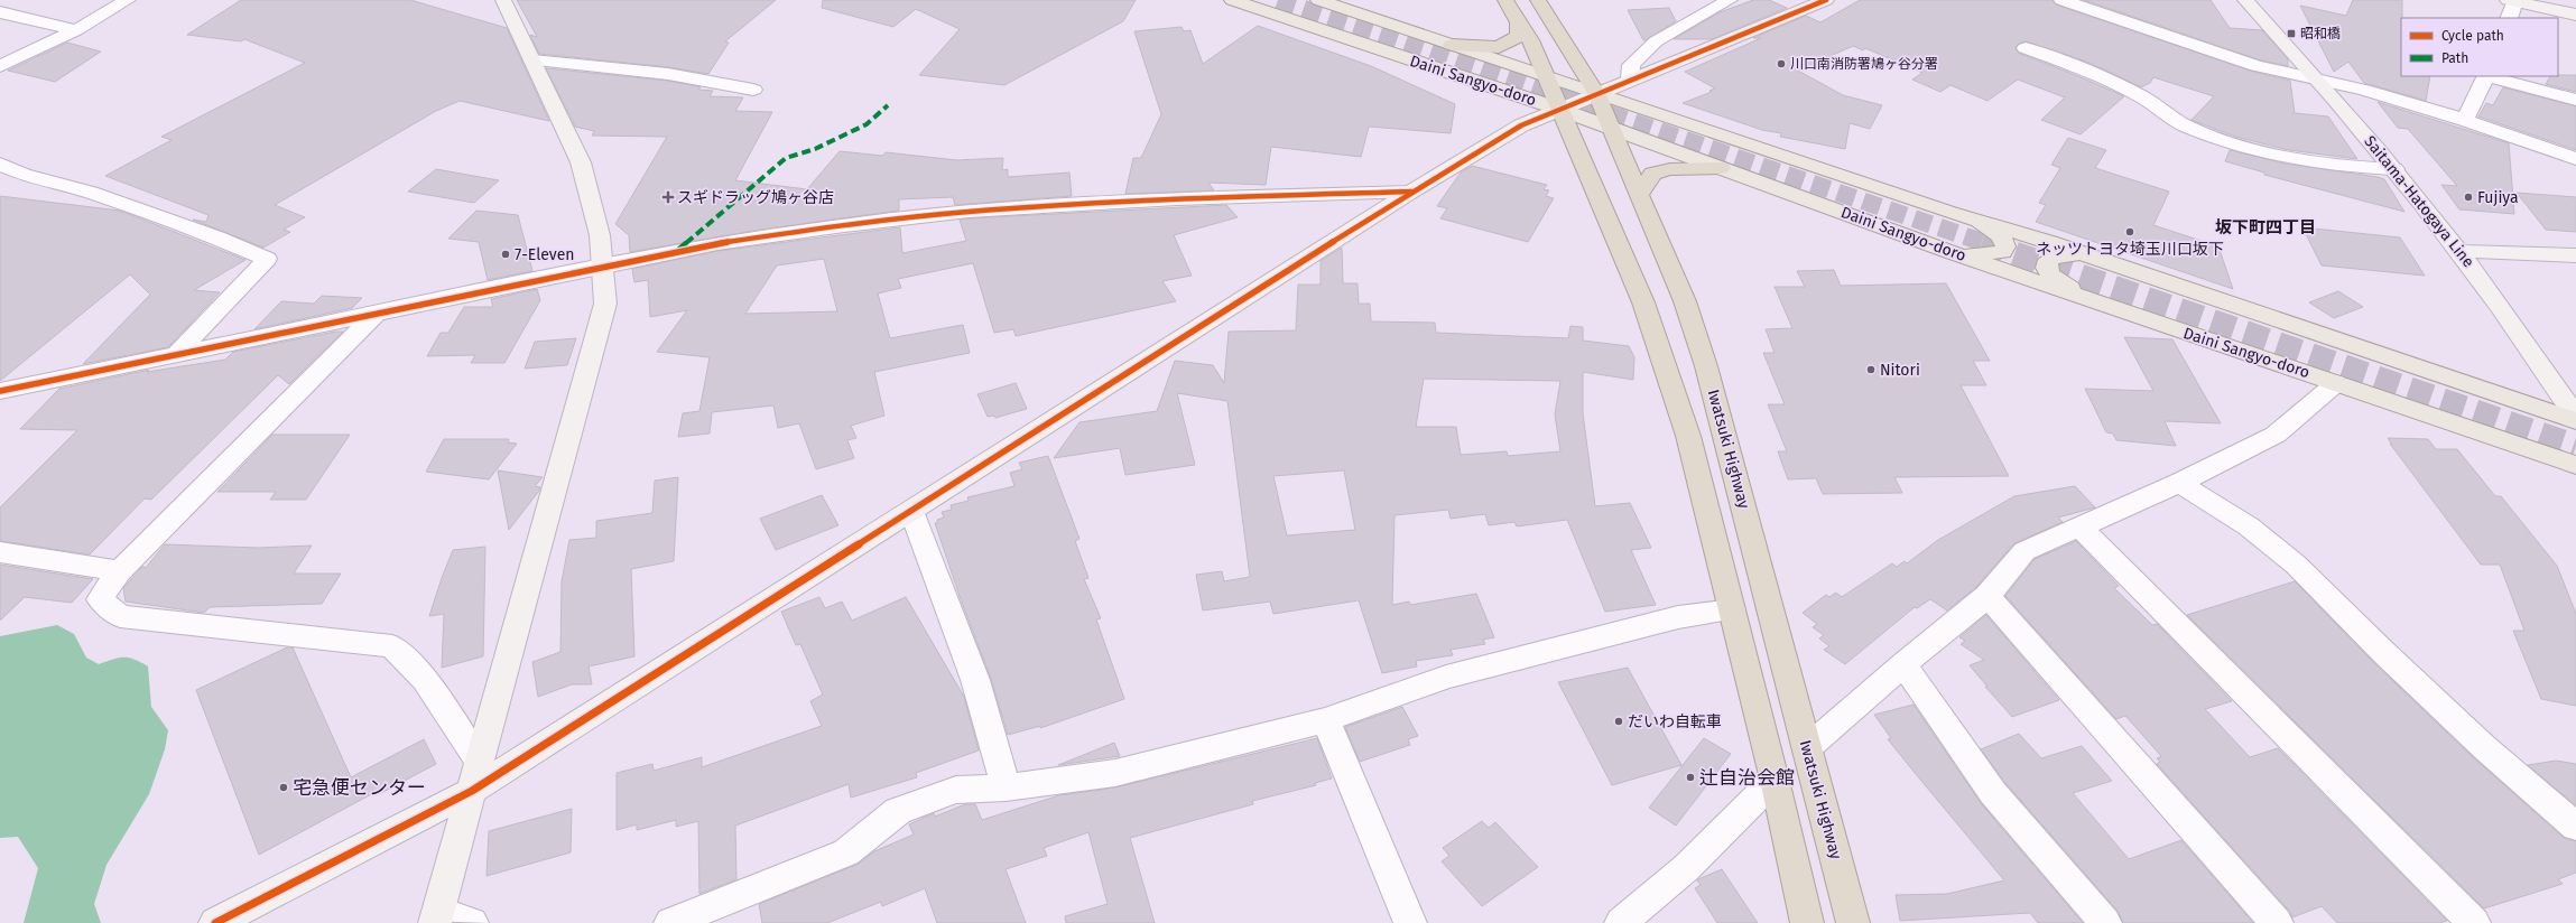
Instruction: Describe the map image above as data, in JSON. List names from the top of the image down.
{
  "streets": {
    "highway": ["Iwatsuki Highway"],
    "main road": ["Daini Sangyo-doro"],
    "street": ["Saitama-Hatogaya Line"]
  },
  "crossings": [
    ["Daini Sangyo-doro", "Iwatsuki Highway"]
  ],
  "districts": ["坂下町四丁目"],
  "places": {
    "transit": ["昭和橋"],
    "other": [
      "川口南消防署鳩ヶ谷分署",
      "Fujiya",
      "ネッツトヨタ埼玉川口坂下",
      "7-Eleven",
      "Nitori",
      "だいわ自転車",
      "辻自治会館",
      "宅急便センター"
    ],
    "health": ["スギドラッグ鳩ヶ谷店"]
  },
  "legend": ["Cycle path", "Path"]
}
